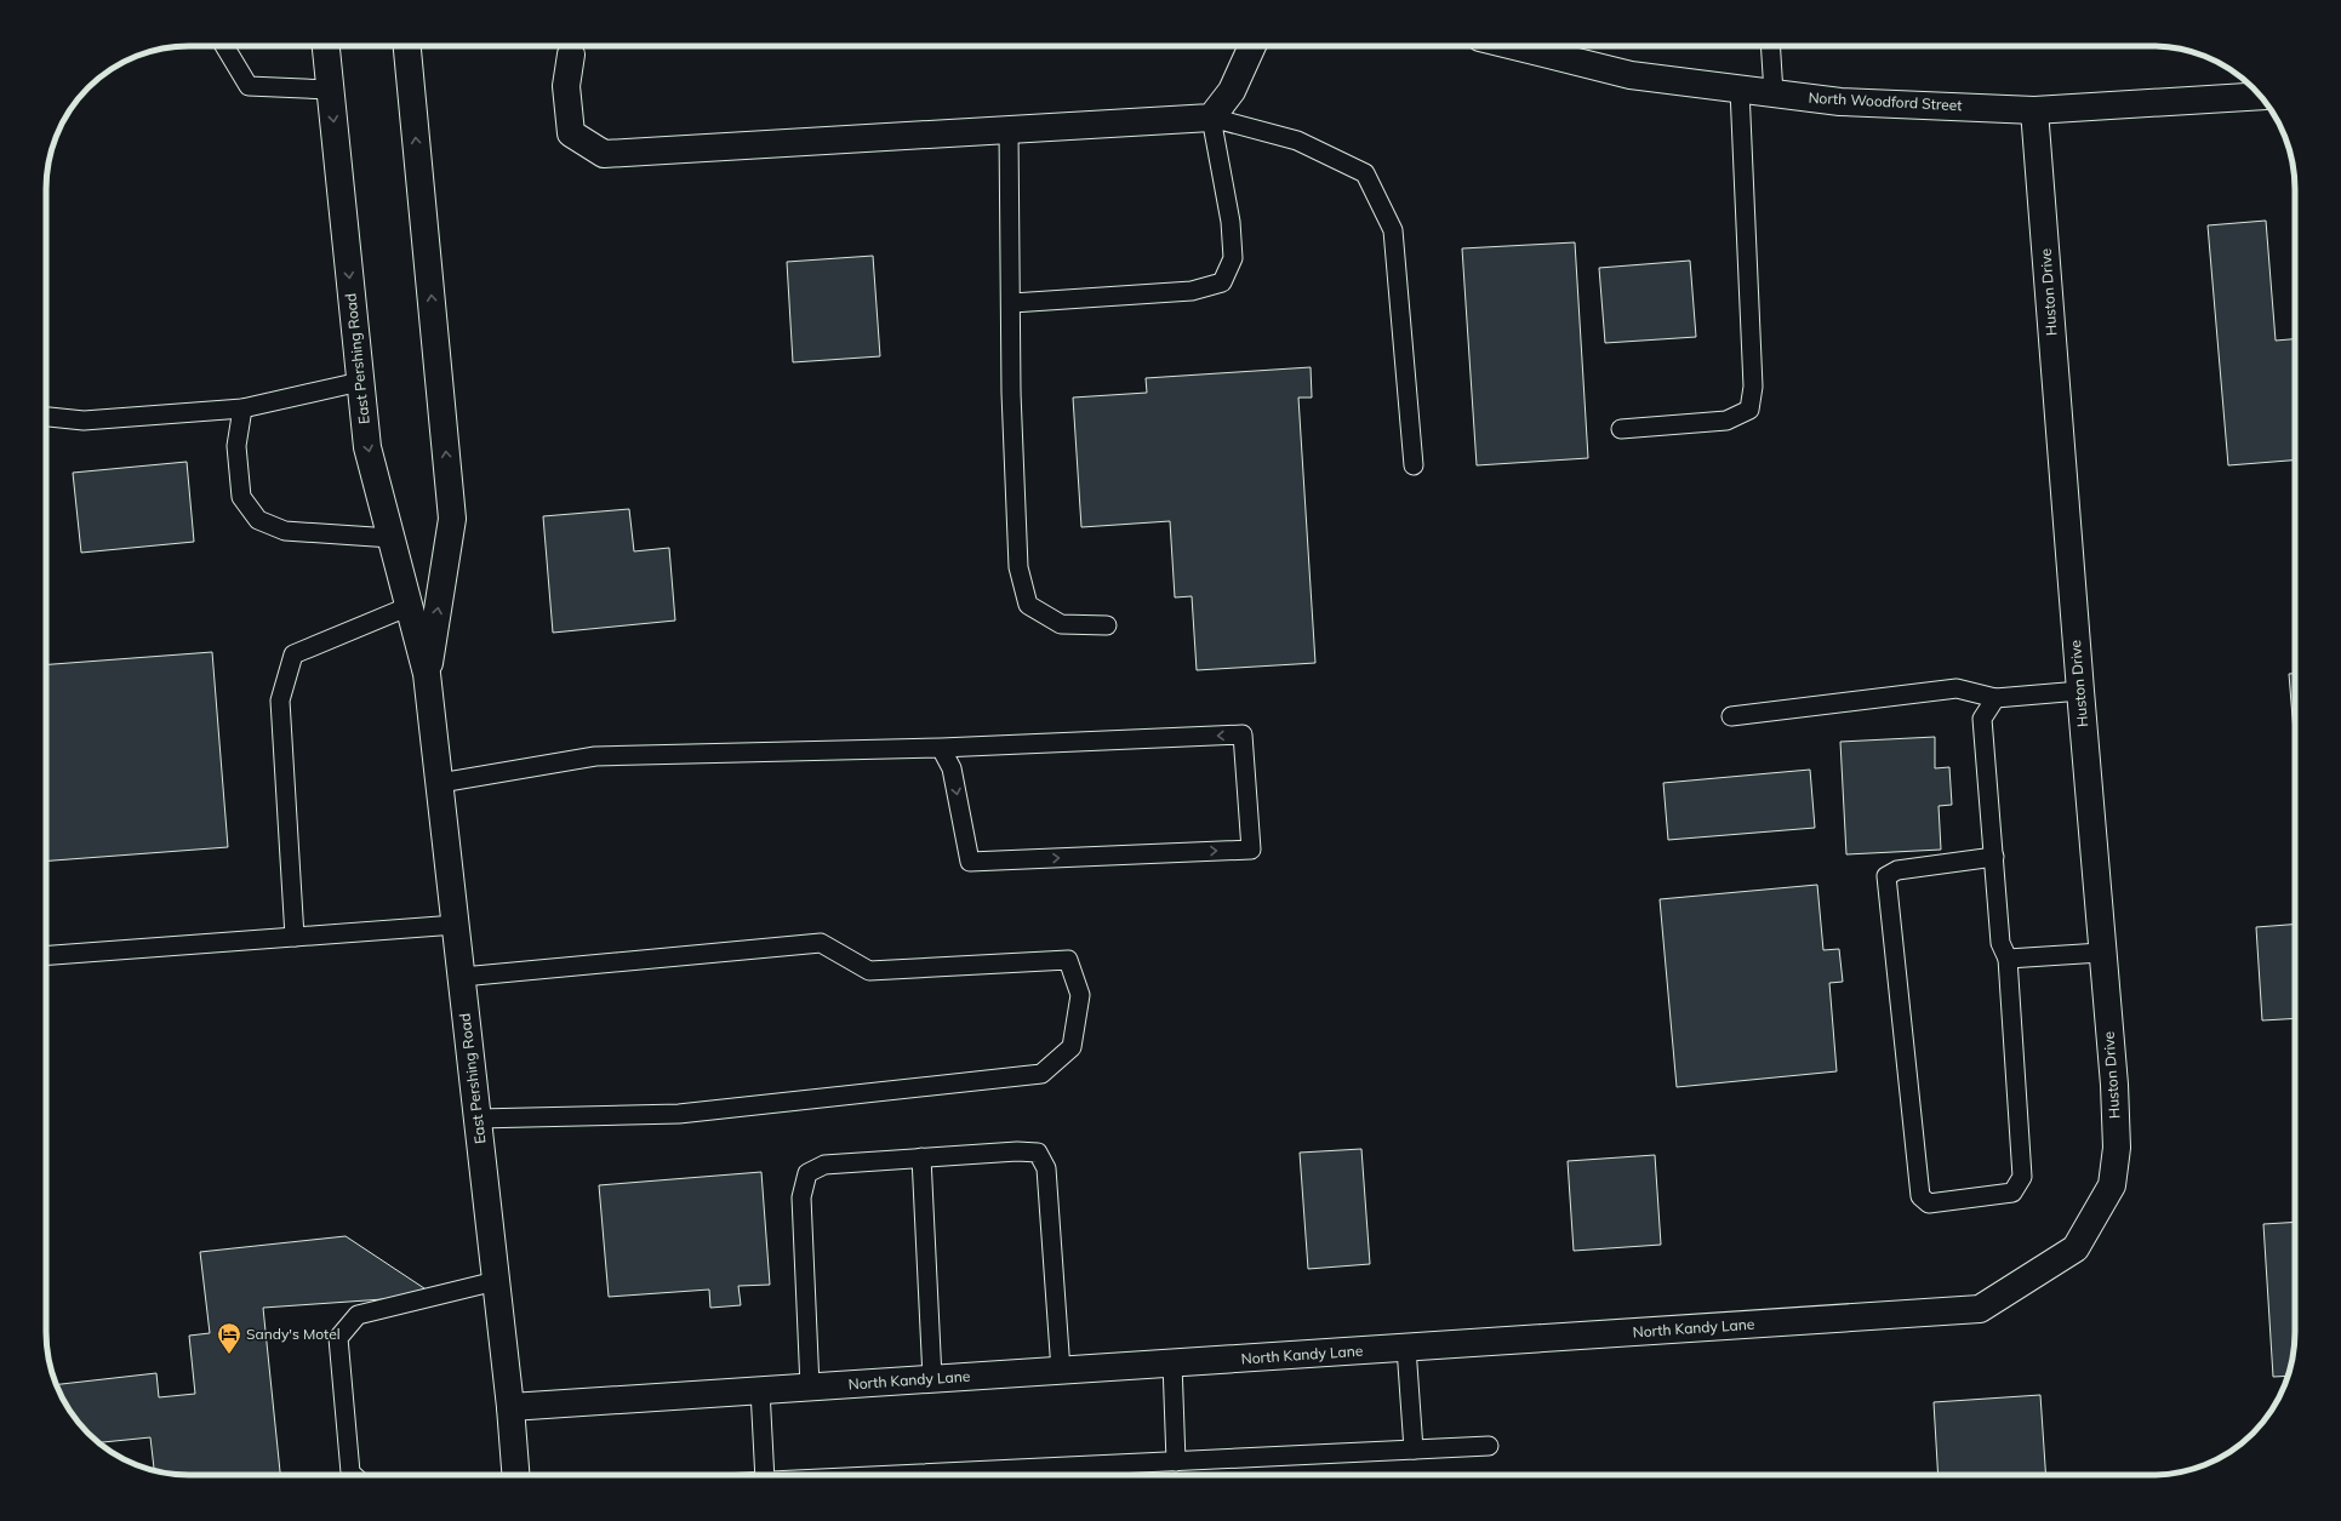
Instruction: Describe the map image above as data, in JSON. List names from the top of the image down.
{
  "streets": {
    "street": [
      "North Woodford Street",
      "Huston Drive",
      "East Pershing Road",
      "North Kandy Lane"
    ]
  },
  "crossings": [
    ["North Woodford Street", "Huston Drive"],
    ["Huston Drive", "North Kandy Lane"],
    ["East Pershing Road", "North Kandy Lane"]
  ],
  "places": {
    "hotel": ["Sandy's Motel"]
  }
}
